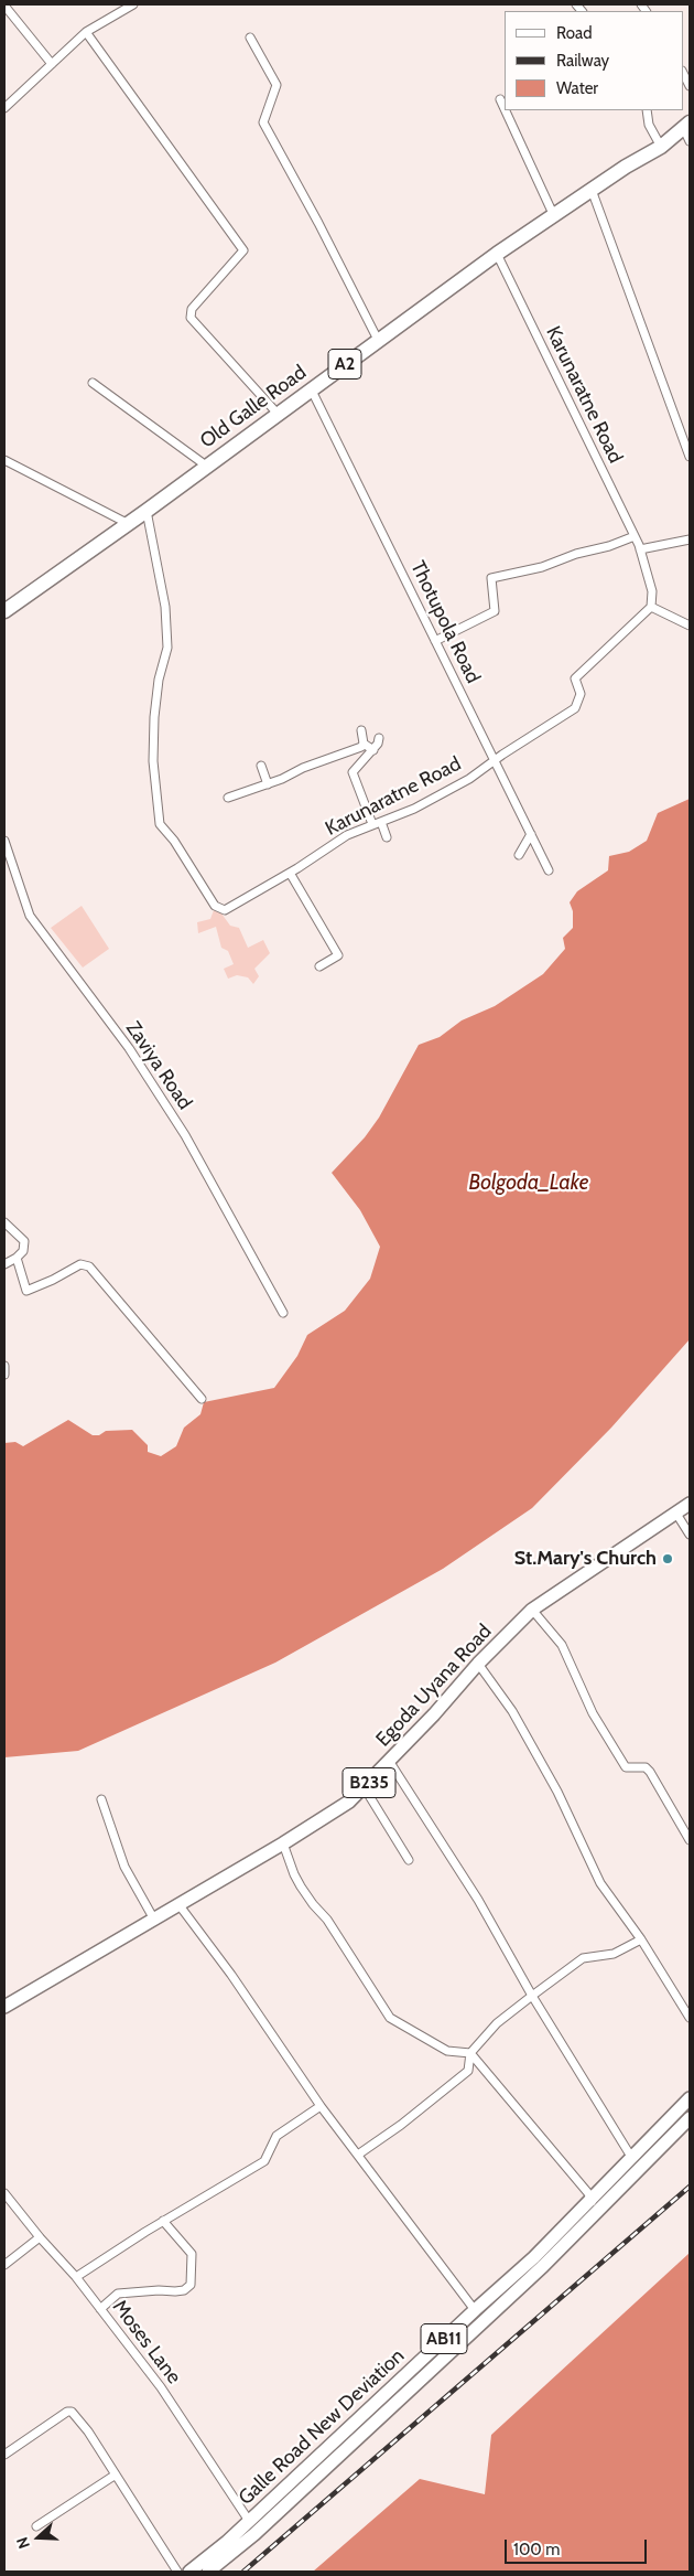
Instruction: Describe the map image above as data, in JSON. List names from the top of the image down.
{
  "streets": {
    "highway": ["A2", "Old Galle Road"],
    "main road": [
      "Egoda Uyana Road",
      "B235",
      "AB11",
      "Galle Road New Deviation"
    ],
    "street": [
      "Karunaratne Road",
      "Thotupola Road",
      "Zaviya Road",
      "Moses Lane"
    ]
  },
  "crossings": [
    ["Karunaratne Road", "Old Galle Road"],
    ["Karunaratne Road", "Thotupola Road"],
    ["Old Galle Road", "Thotupola Road"],
    ["Moses Lane", "Galle Road New Deviation"]
  ],
  "water": ["Bolgoda_Lake"],
  "places": ["St.Mary's Church"],
  "legend": ["Road", "Railway", "Water"],
  "scale_bar": "100 m",
  "north": "left"
}
